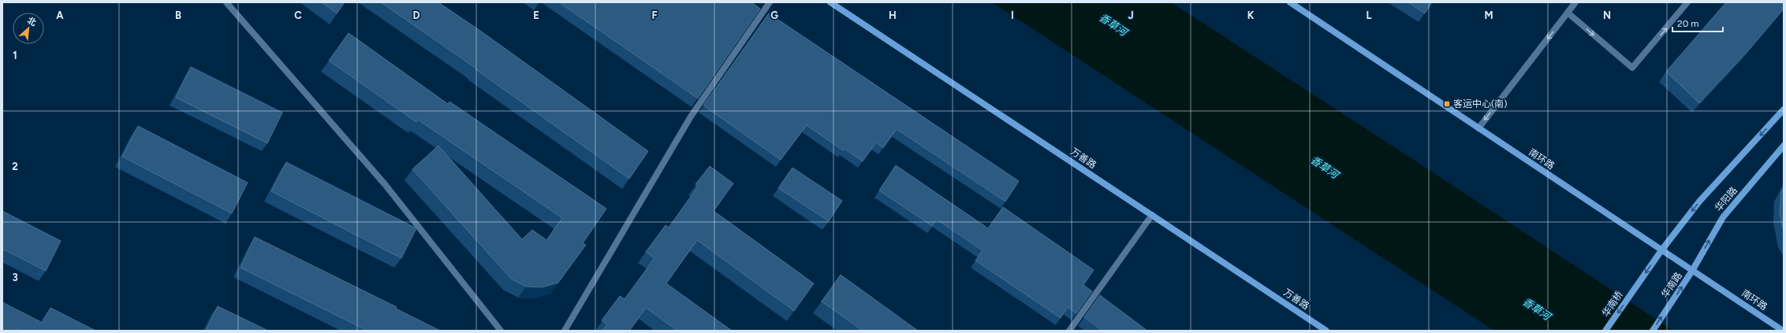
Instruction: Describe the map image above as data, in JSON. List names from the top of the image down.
{
  "streets": {
    "main road": [
      "万善路",
      "南环路",
      "华阳路",
      "华南路",
      "华南桥"
    ]
  },
  "crossings": [
    ["南环路", "华阳路"],
    ["南环路", "华南路"],
    ["南环路", "华南桥"],
    ["华阳路", "华南路"]
  ],
  "one_way": ["华南路", "华南桥"],
  "water": ["香草河"],
  "places": {
    "transit": ["客运中心(南)"]
  },
  "scale_bar": "20 m",
  "north": "top right",
  "grid": {
    "columns": [
      "A",
      "B",
      "C",
      "D",
      "E",
      "F",
      "G",
      "H",
      "I",
      "J",
      "K",
      "L",
      "M",
      "N"
    ],
    "rows": ["1", "2", "3"]
  }
}
